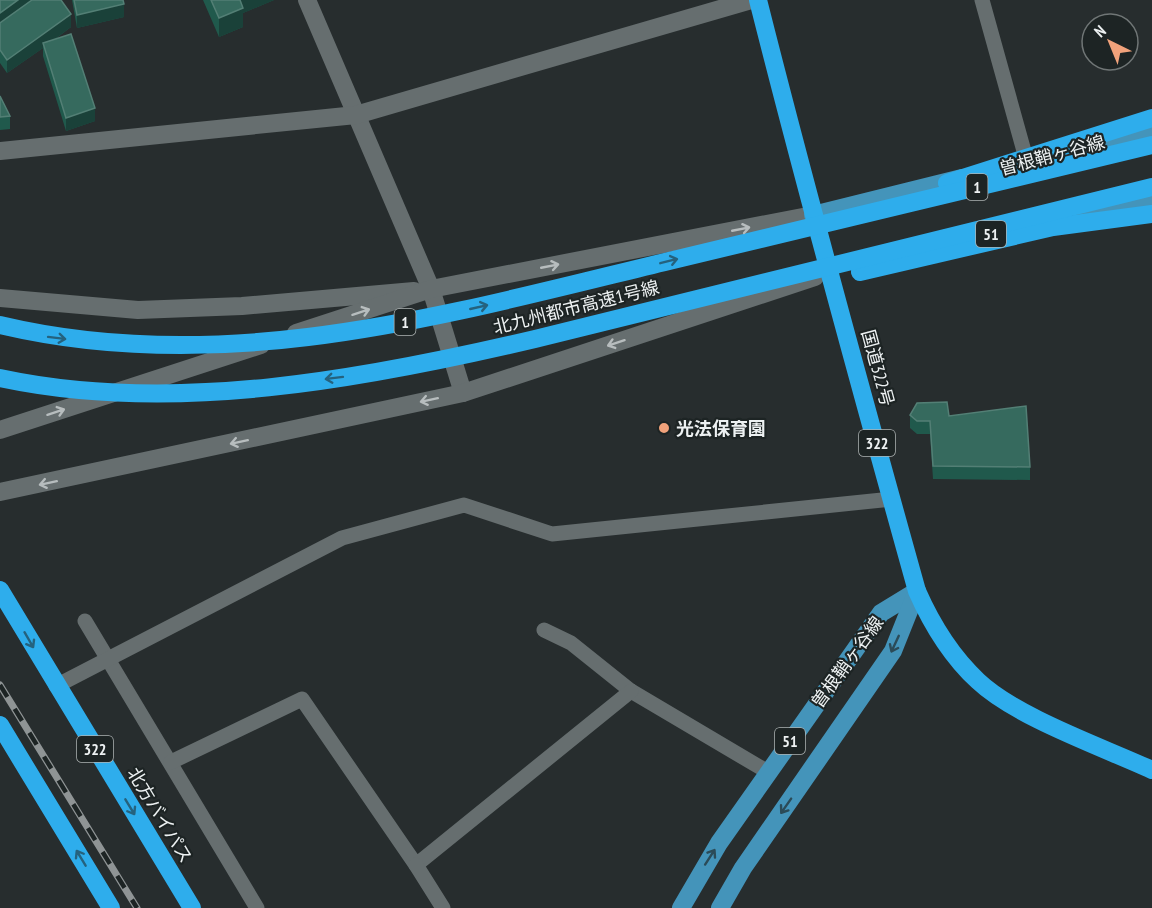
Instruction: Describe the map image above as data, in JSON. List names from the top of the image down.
{
  "streets": {
    "highway": [
      "1",
      "北九州都市高速1号線",
      "国道322号",
      "322",
      "北方バイパス"
    ],
    "main road": ["曽根鞘ヶ谷線", "51"]
  },
  "crossings": [
    ["曽根鞘ヶ谷線", "北九州都市高速1号線"],
    ["曽根鞘ヶ谷線", "国道322号"],
    ["51", "国道322号"],
    ["北九州都市高速1号線", "国道322号"]
  ],
  "places": ["光法保育園"],
  "north": "top left"
}
